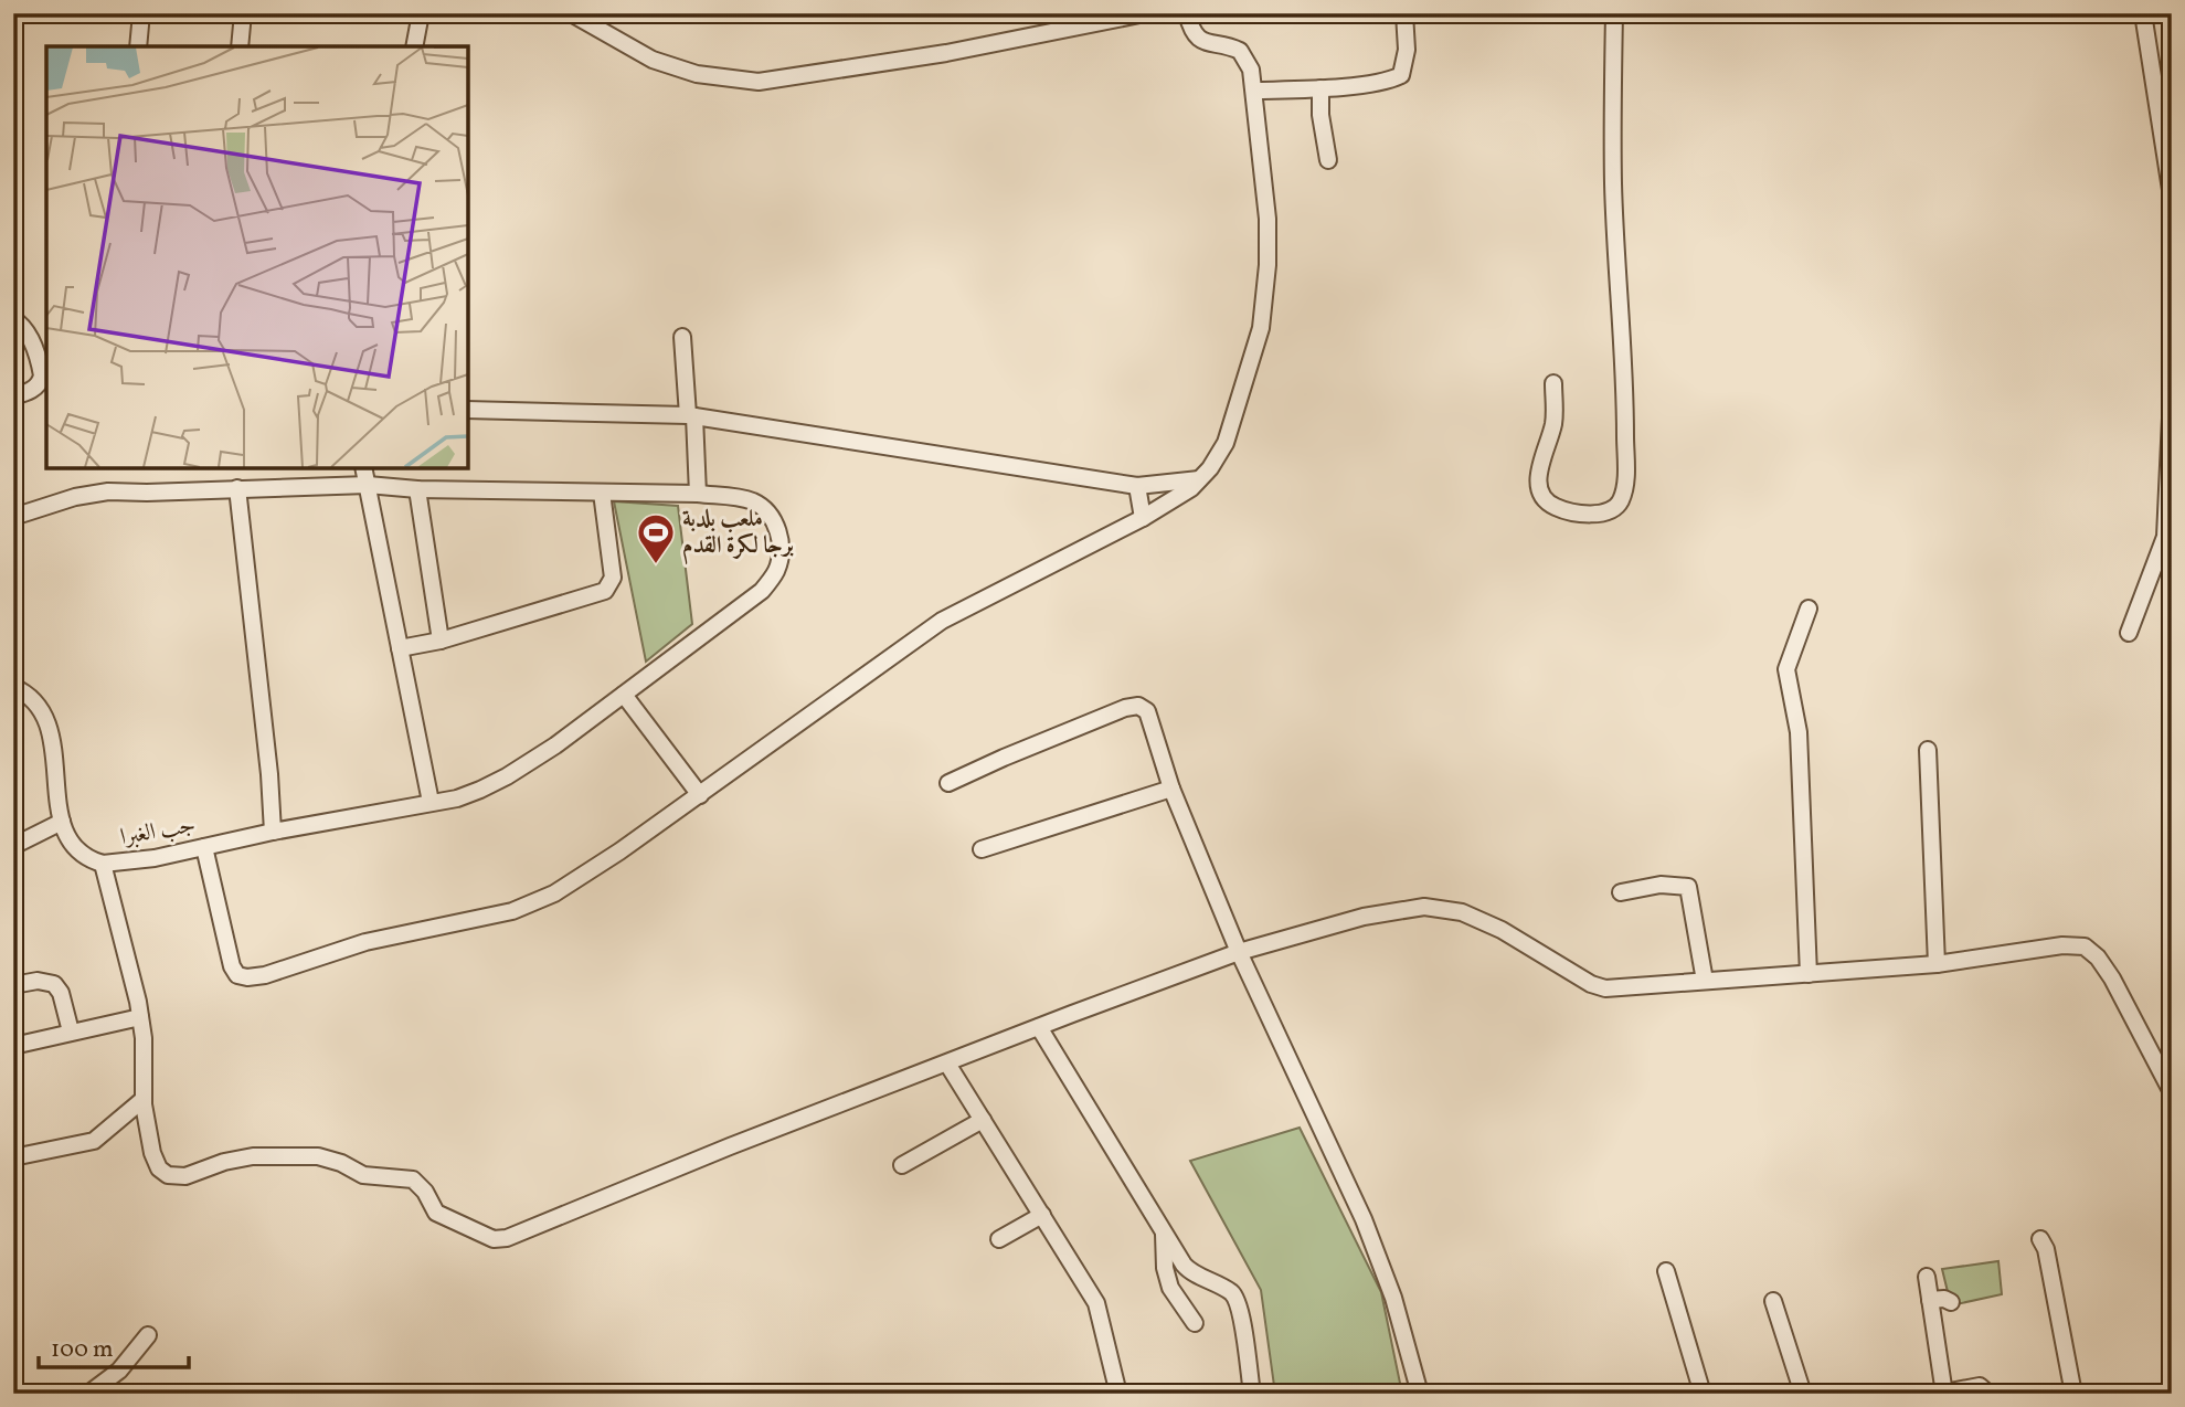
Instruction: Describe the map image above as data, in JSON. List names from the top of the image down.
{
  "streets": {
    "street": ["جب الغبرا"]
  },
  "places": {
    "sports": ["ملعب بلدبة برجا لكرة القدم"]
  },
  "scale_bar": "100 m"
}
